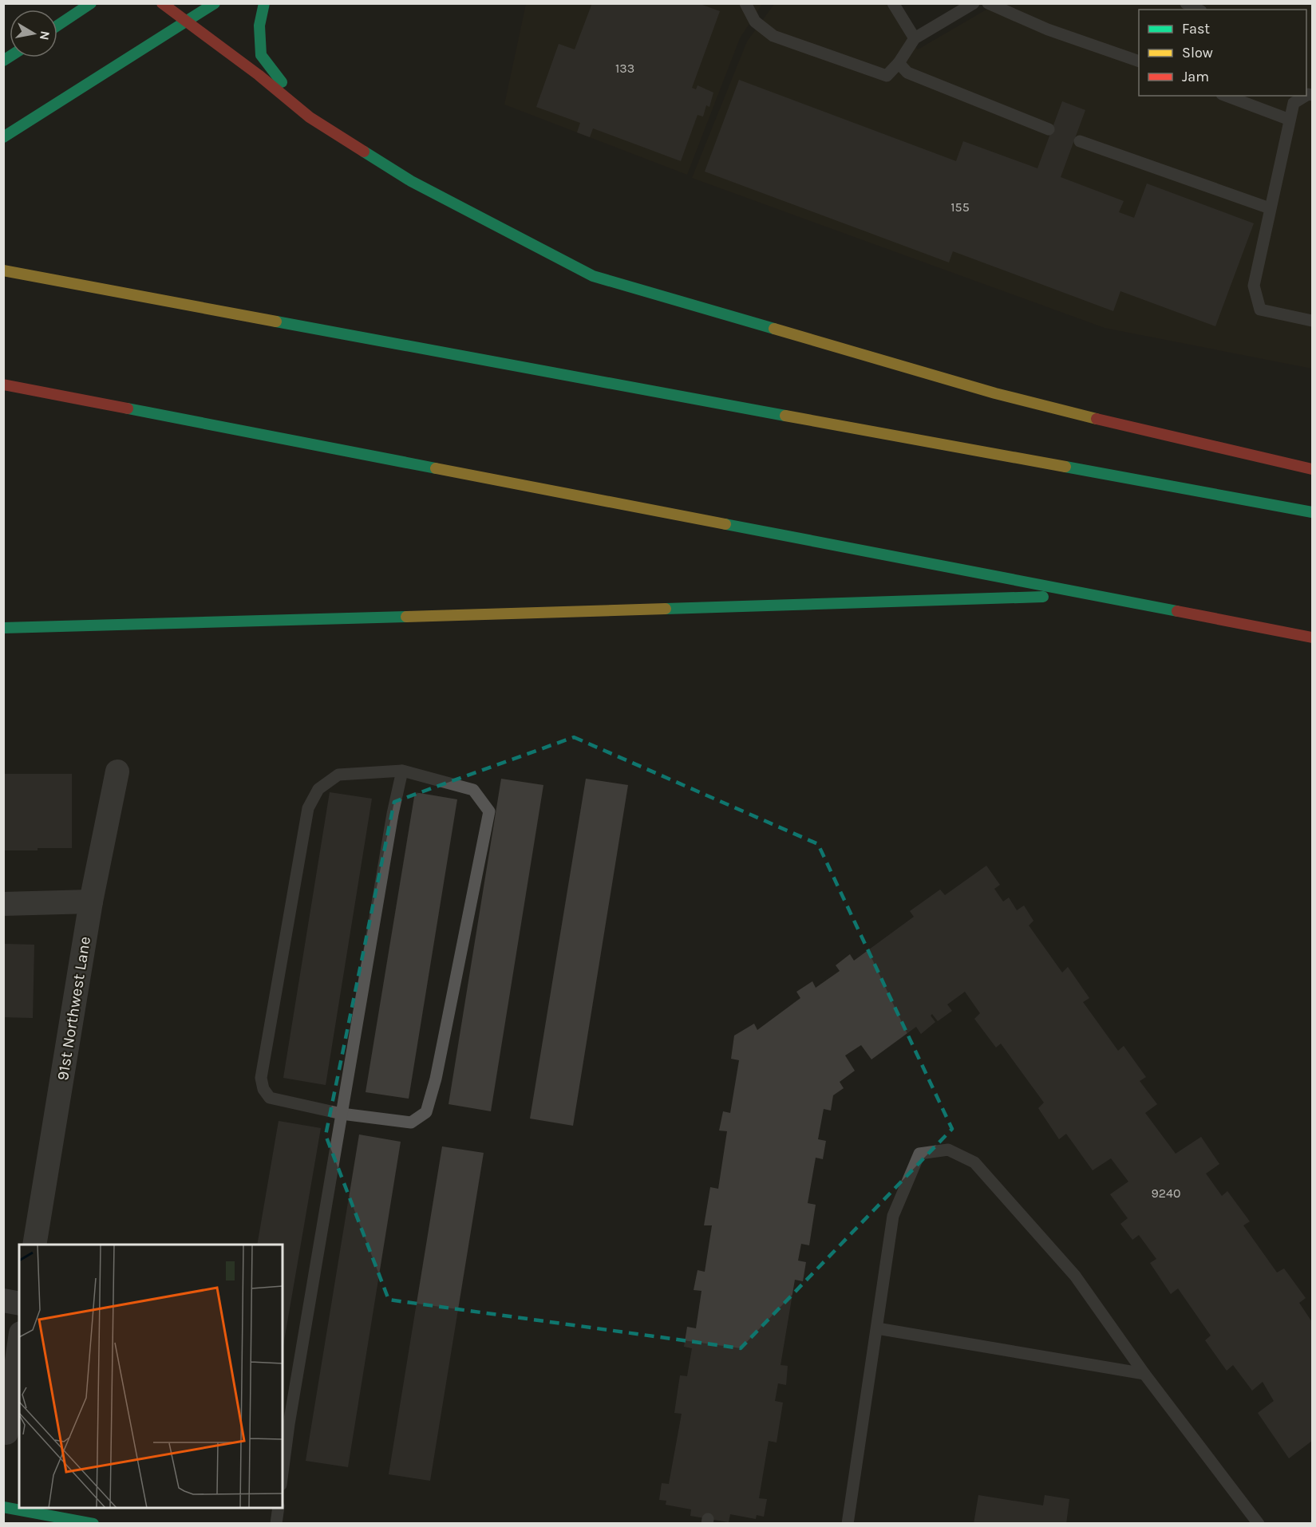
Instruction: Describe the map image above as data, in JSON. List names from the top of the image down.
{
  "streets": {
    "street": ["91st Northwest Lane"]
  },
  "house_numbers": ["133", "155", "9240"],
  "legend": ["Fast", "Slow", "Jam"],
  "north": "right"
}
